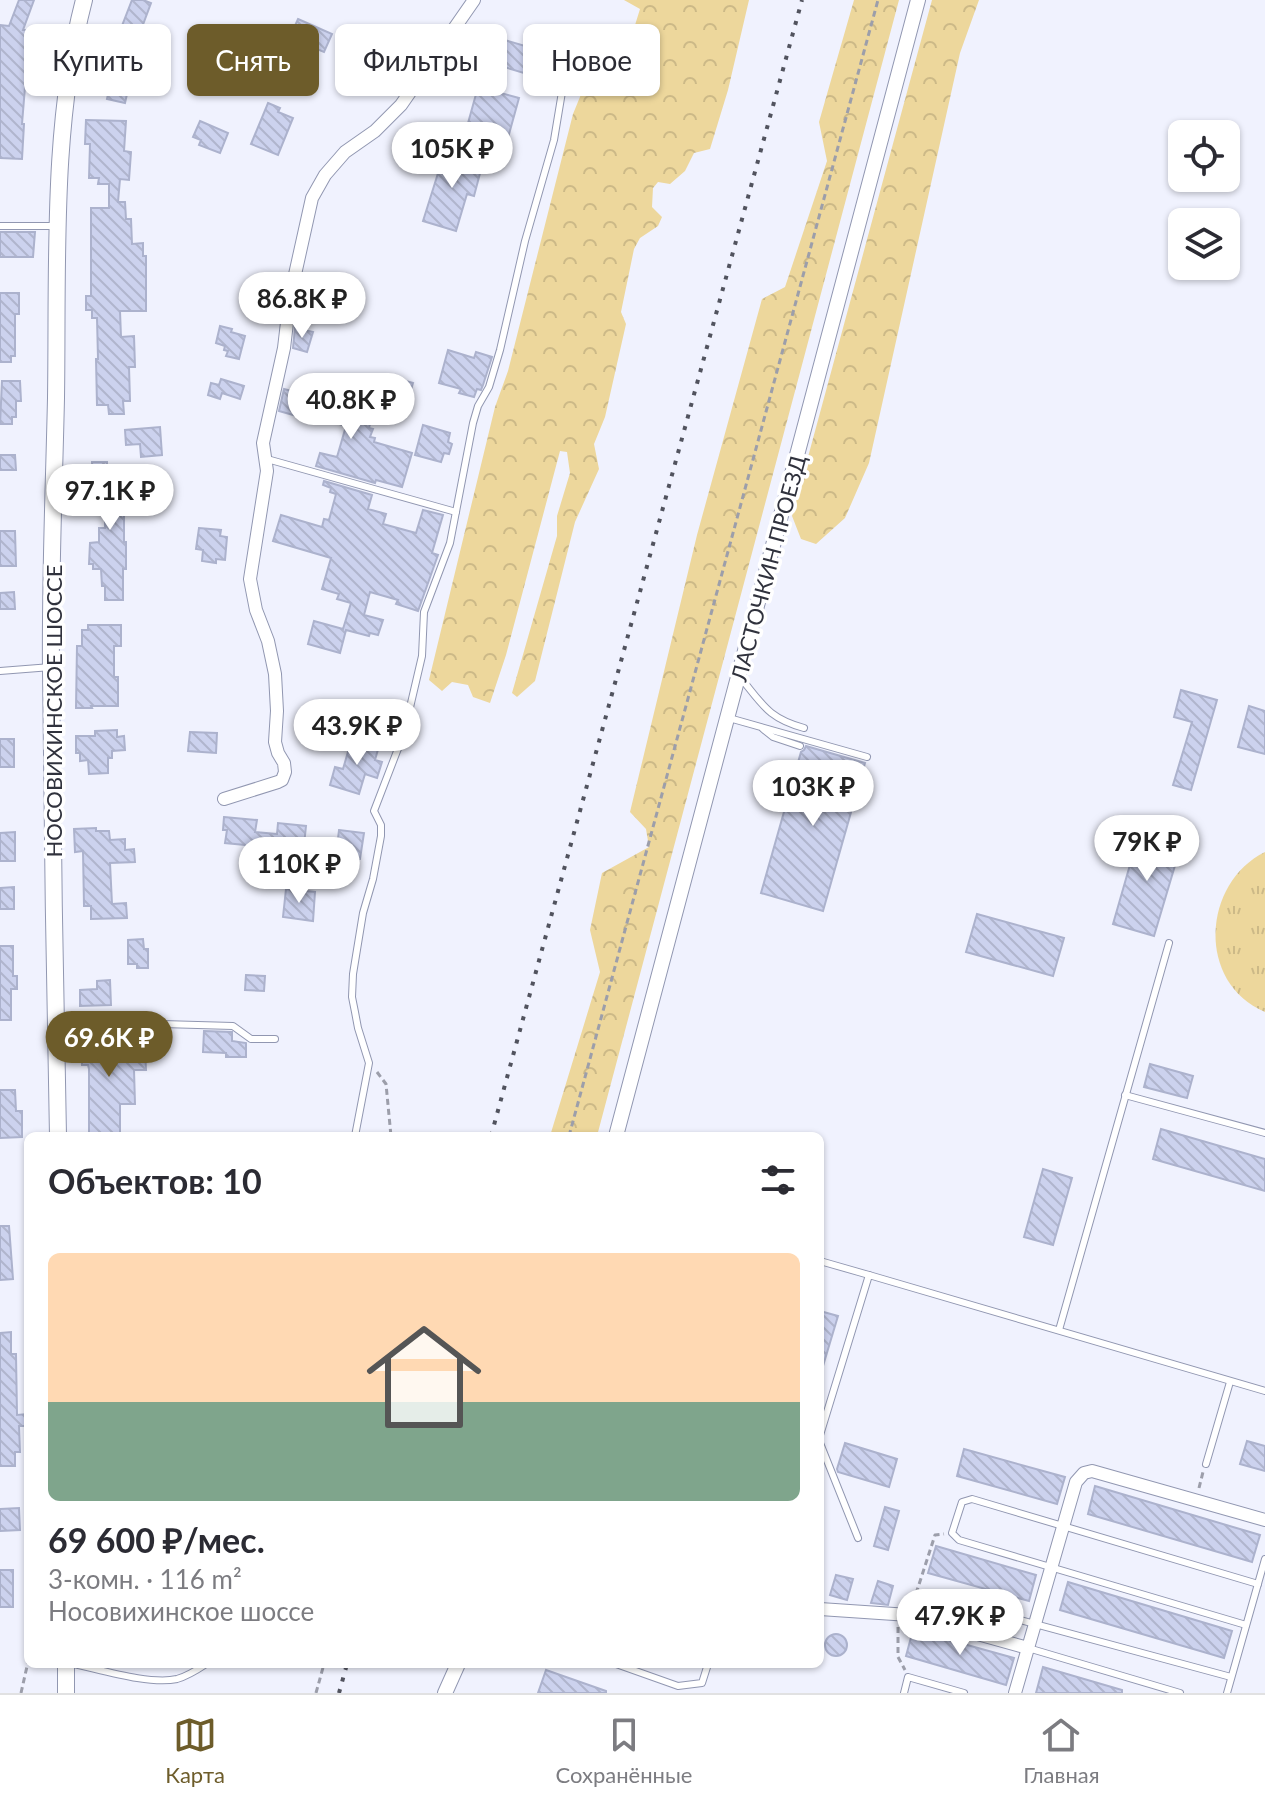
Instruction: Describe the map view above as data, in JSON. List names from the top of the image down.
{
  "streets": {
    "main road": ["НОСОВИХИНСКОЕ ШОССЕ"],
    "street": ["ЛАСТОЧКИН ПРОЕЗД"]
  },
  "page": {
    "chip": [
      "Купить",
      "Снять",
      "Фильтры",
      "Новое"
    ],
    "price": [
      "105K ₽",
      "86.8K ₽",
      "40.8K ₽",
      "97.1K ₽",
      "43.9K ₽",
      "103K ₽",
      "79K ₽",
      "110K ₽",
      "69.6K ₽",
      "47.9K ₽"
    ],
    "heading": "Объектов: 10",
    "list": [
      {
        "name": "69 600 ₽/мес.",
        "note": "3-комн. · 116 m² · Носовихинское шоссе"
      }
    ],
    "tabs": ["Карта", "Сохранённые", "Главная"]
  }
}
